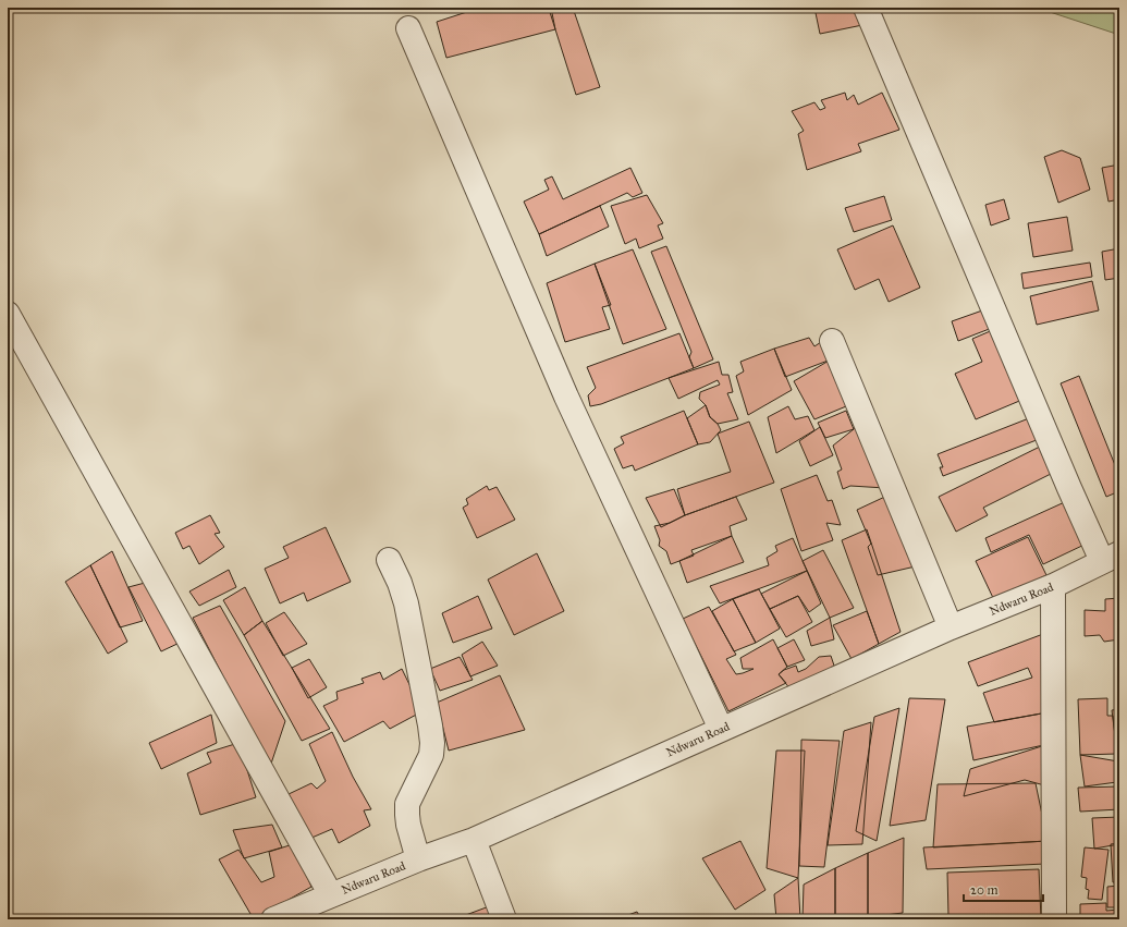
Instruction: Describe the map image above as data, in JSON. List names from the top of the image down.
{
  "streets": {
    "street": ["Ndwaru Road"]
  },
  "scale_bar": "20 m"
}
